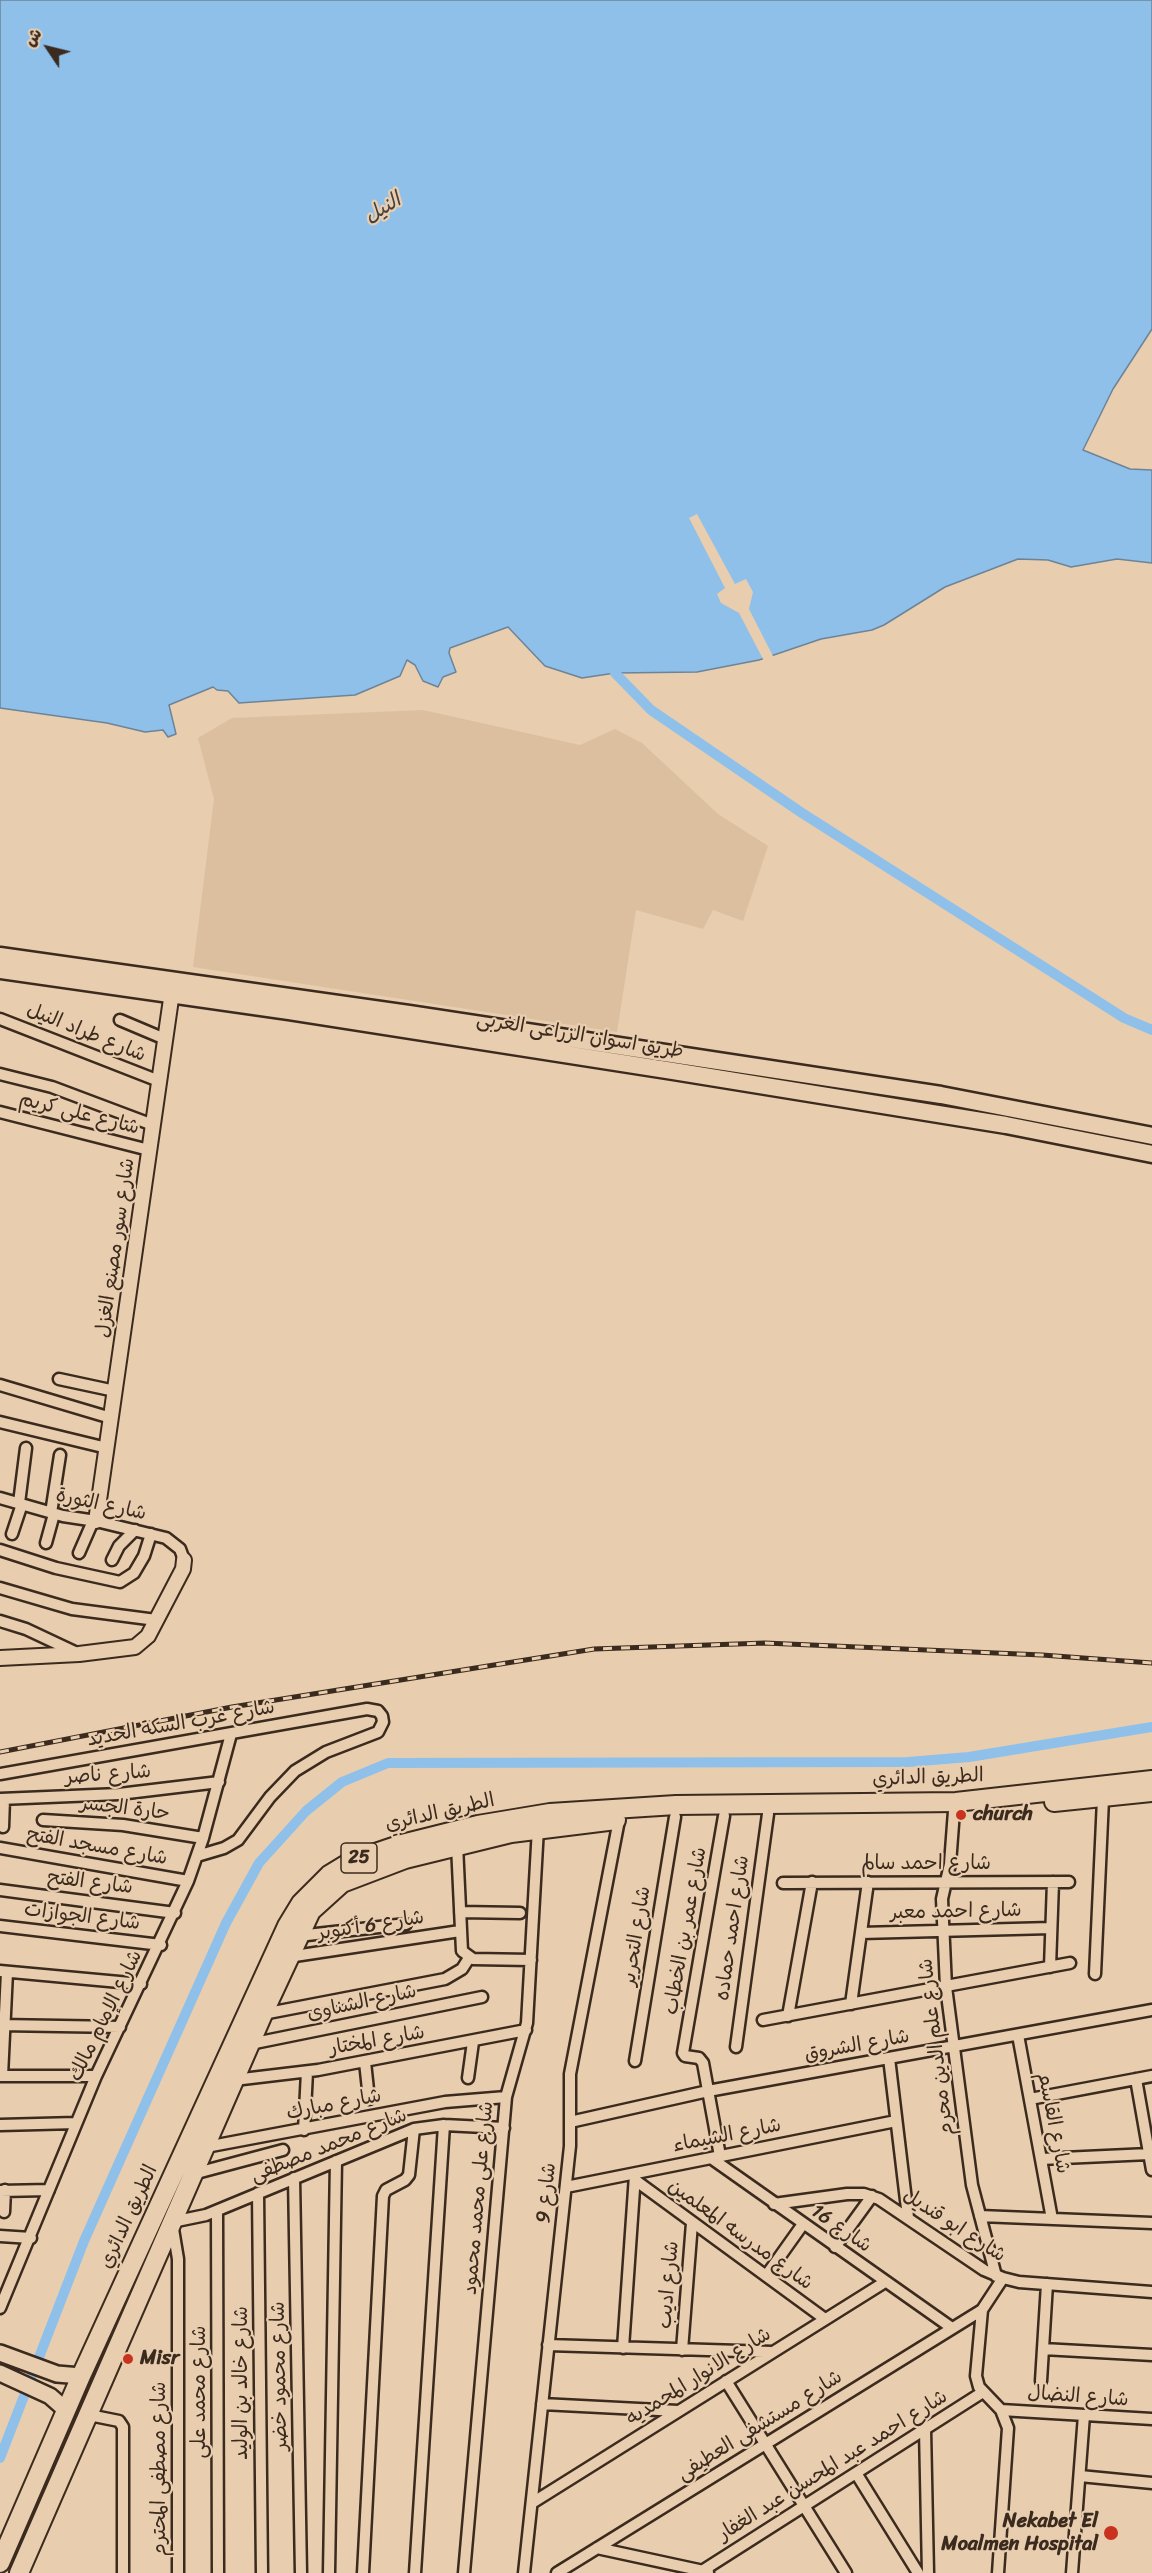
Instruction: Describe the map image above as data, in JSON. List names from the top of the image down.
{
  "streets": {
    "highway": ["الطريق الدائري", "25"],
    "main road": ["طريق اسوان الزراعى الغربى"],
    "street": [
      "شارع طراد النيل",
      "شارع على كريم",
      "شارع سور مصنع الغزل",
      "شارع الثورة",
      "شارع غرب السكة الحديد",
      "شارع ناصر",
      "حارة الجسر",
      "شارع مسجد الفتح",
      "شارع احمد سالم",
      "شارع الفتح",
      "شارع احمد معبر",
      "شارع الجوازات",
      "شارع 6 أكتوبر",
      "شارع احمد حماده",
      "شارع عمر بن الخطاب",
      "شارع التحرير",
      "شارع الشناوى",
      "شارع الإمام مالك",
      "شارع المختار",
      "شارع الشروق",
      "شارع علم الدين محرم",
      "شارع مبارك",
      "شارع القاسم",
      "شارع الشيماء",
      "شارع محمد مصطفى",
      "شارع 9",
      "شارع على محمد محمود",
      "شارع ابو قنديل",
      "شارع 16",
      "شارع مدرسه المعلمين",
      "شارع اديب",
      "شارع محمود خضر",
      "شارع الانوار المحمديه",
      "شارع خالد بن الوليد",
      "شارع محمد على",
      "شارع النضال",
      "شارع مستشفى العطيفى",
      "شارع احمد عبد المحسن عبد الغفار",
      "شارع مصطفى المحترم"
    ]
  },
  "crossings": [
    ["شارع طراد النيل", "شارع سور مصنع الغزل"],
    ["طريق اسوان الزراعى الغربى", "شارع سور مصنع الغزل"],
    ["شارع على كريم", "شارع سور مصنع الغزل"],
    ["شارع سور مصنع الغزل", "شارع الثورة"],
    ["شارع غرب السكة الحديد", "شارع الإمام مالك"],
    ["شارع ناصر", "شارع الإمام مالك"],
    ["الطريق الدائري", "شارع 6 أكتوبر"],
    ["الطريق الدائري", "شارع احمد حماده"],
    ["الطريق الدائري", "شارع عمر بن الخطاب"],
    ["الطريق الدائري", "شارع التحرير"],
    ["الطريق الدائري", "شارع الشناوى"],
    ["الطريق الدائري", "شارع المختار"],
    ["الطريق الدائري", "شارع علم الدين محرم"],
    ["الطريق الدائري", "شارع مبارك"],
    ["الطريق الدائري", "شارع محمد مصطفى"],
    ["الطريق الدائري", "شارع 9"],
    ["الطريق الدائري", "شارع على محمد محمود"],
    ["الطريق الدائري", "شارع مصطفى المحترم"],
    ["حارة الجسر", "شارع الإمام مالك"],
    ["شارع مسجد الفتح", "شارع الإمام مالك"],
    ["شارع احمد سالم", "شارع علم الدين محرم"],
    ["شارع الفتح", "شارع الإمام مالك"],
    ["شارع احمد معبر", "شارع علم الدين محرم"],
    ["شارع الجوازات", "شارع الإمام مالك"],
    ["شارع عمر بن الخطاب", "شارع الشروق"],
    ["شارع المختار", "شارع على محمد محمود"],
    ["شارع الشروق", "شارع علم الدين محرم"],
    ["شارع الشروق", "شارع القاسم"],
    ["شارع الشروق", "شارع 9"],
    ["شارع علم الدين محرم", "شارع ابو قنديل"],
    ["شارع مبارك", "شارع على محمد محمود"],
    ["شارع الشيماء", "شارع 9"],
    ["شارع الشيماء", "شارع 16"],
    ["شارع الشيماء", "شارع مدرسه المعلمين"],
    ["شارع محمد مصطفى", "شارع على محمد محمود"],
    ["شارع محمد مصطفى", "شارع محمود خضر"],
    ["شارع محمد مصطفى", "شارع خالد بن الوليد"],
    ["شارع محمد مصطفى", "شارع محمد على"],
    ["شارع محمد مصطفى", "شارع مصطفى المحترم"],
    ["شارع 9", "شارع الانوار المحمديه"],
    ["شارع ابو قنديل", "شارع 16"],
    ["شارع 16", "شارع الانوار المحمديه"],
    ["شارع 16", "شارع مستشفى العطيفى"],
    ["شارع مدرسه المعلمين", "شارع اديب"],
    ["شارع مدرسه المعلمين", "شارع الانوار المحمديه"]
  ],
  "water": ["النيل"],
  "places": ["church", "Misr", "Nekabet El Moalmen Hospital"],
  "north": "top left"
}
